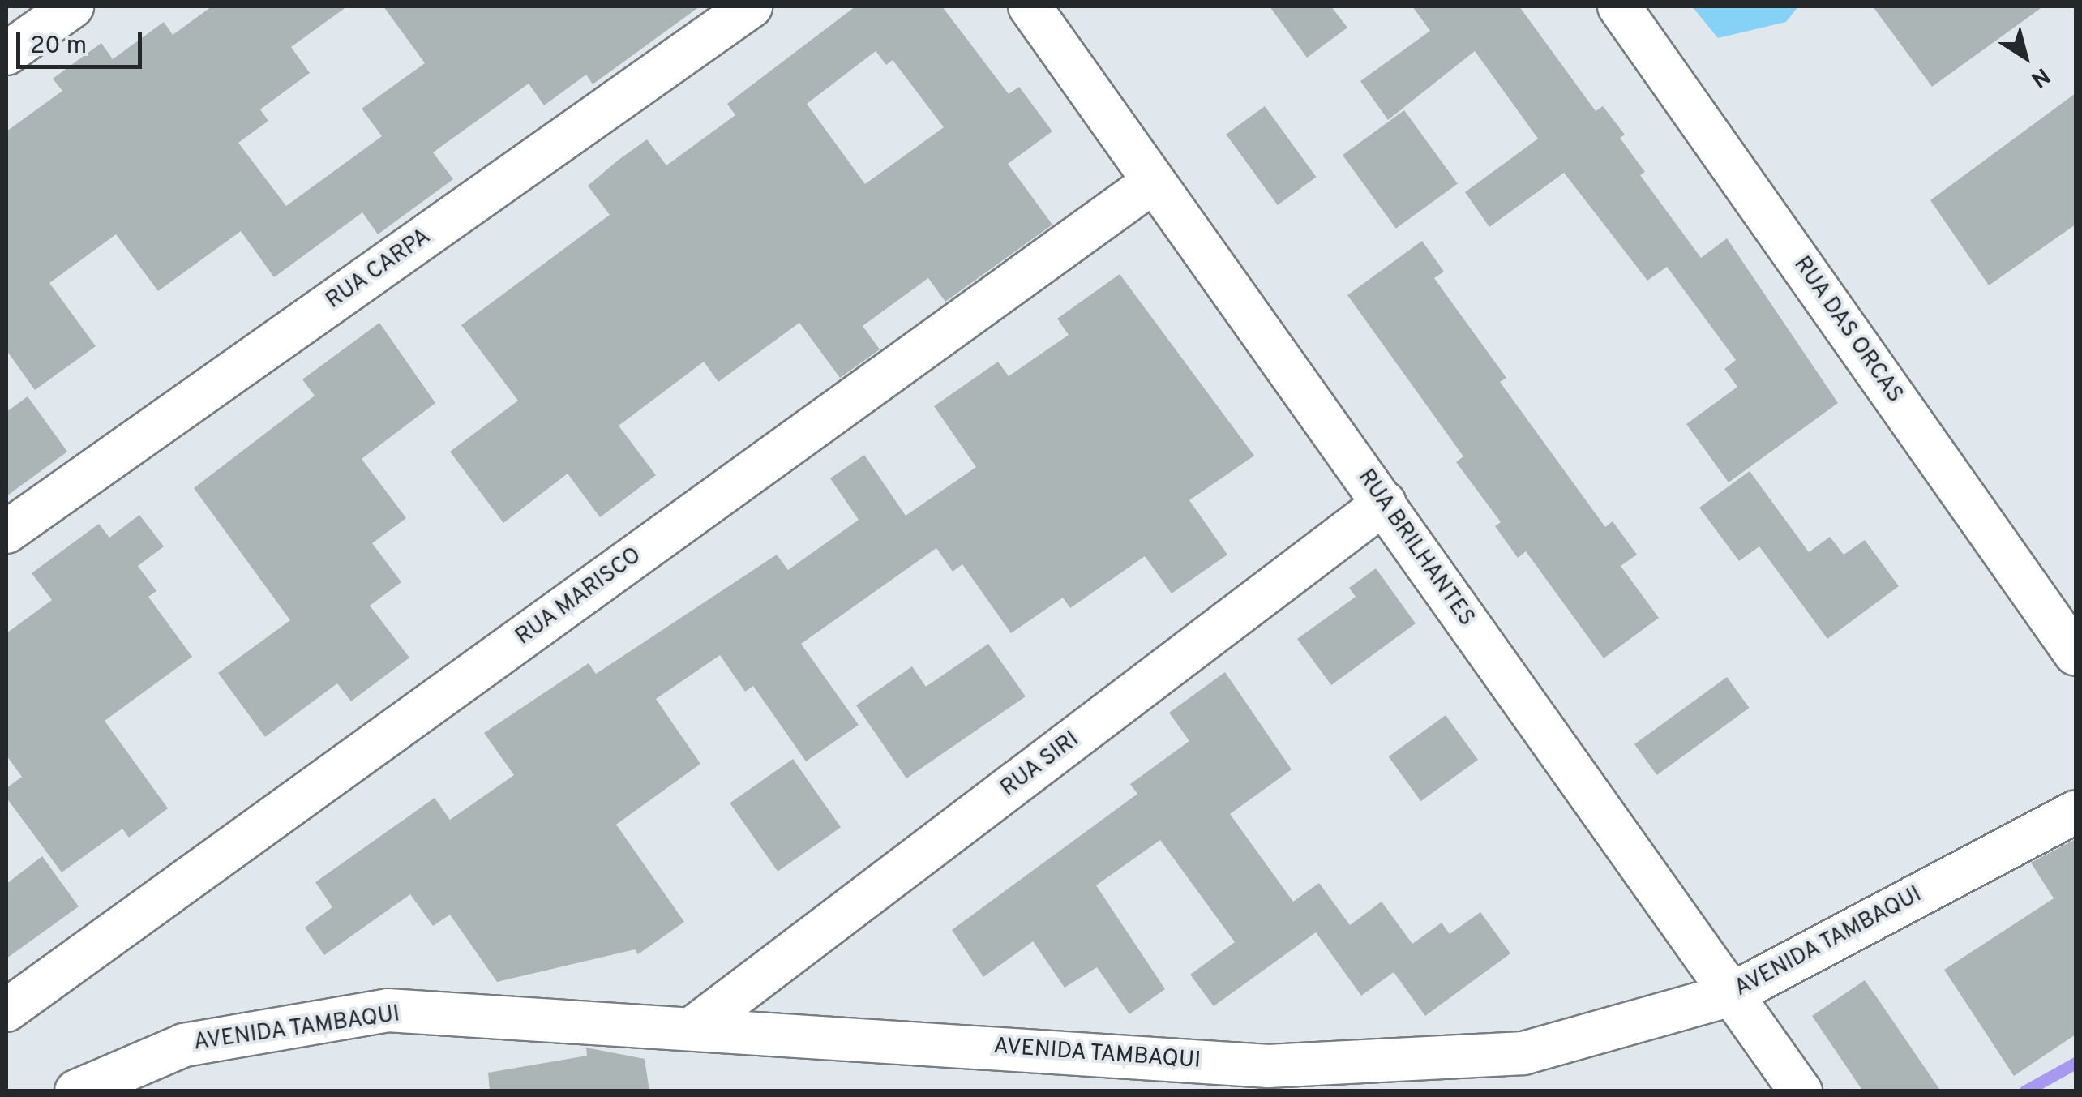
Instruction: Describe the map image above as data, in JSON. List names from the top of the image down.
{
  "streets": {
    "street": [
      "RUA CARPA",
      "RUA DAS ORCAS",
      "RUA BRILHANTES",
      "RUA MARISCO",
      "RUA SIRI",
      "AVENIDA TAMBAQUI"
    ]
  },
  "crossings": [
    ["RUA BRILHANTES", "RUA MARISCO"],
    ["RUA BRILHANTES", "RUA SIRI"],
    ["RUA BRILHANTES", "AVENIDA TAMBAQUI"],
    ["RUA SIRI", "AVENIDA TAMBAQUI"]
  ],
  "scale_bar": "20 m",
  "north": "bottom right"
}
